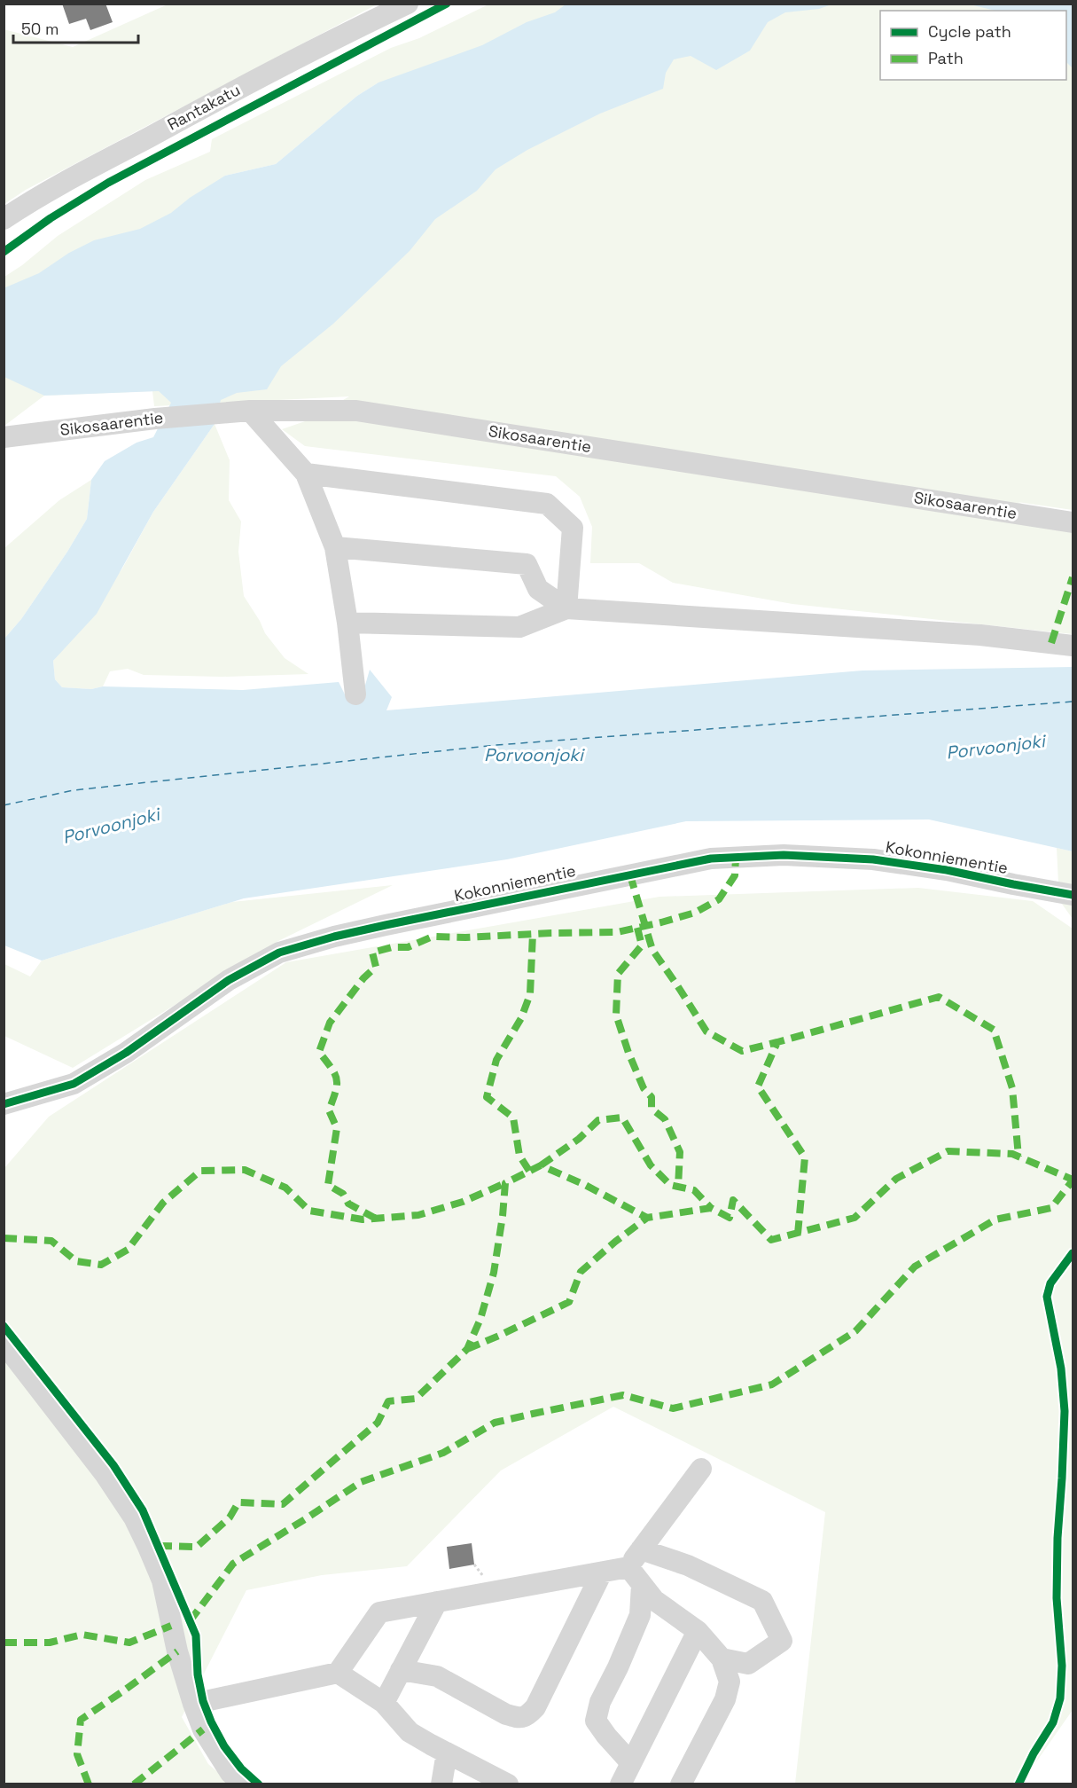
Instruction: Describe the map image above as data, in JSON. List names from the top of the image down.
{
  "streets": {
    "street": ["Rantakatu", "Sikosaarentie", "Kokonniementie"]
  },
  "water": ["Porvoonjoki"],
  "legend": ["Cycle path", "Path"],
  "scale_bar": "50 m"
}
